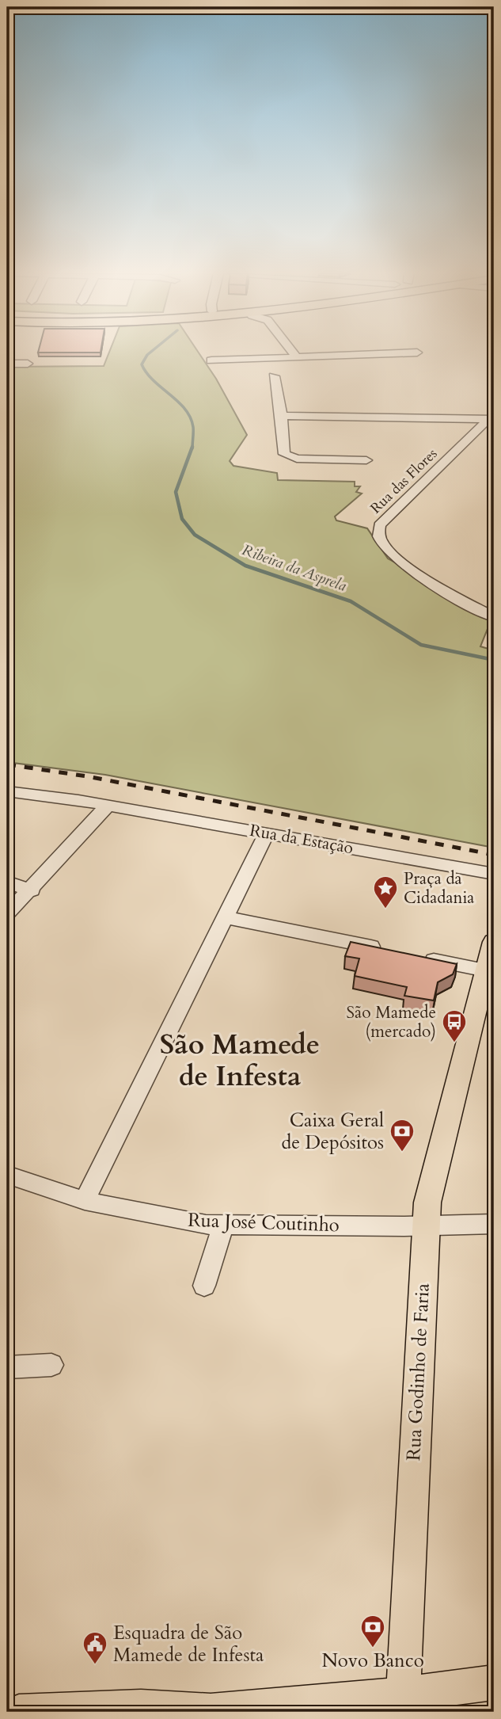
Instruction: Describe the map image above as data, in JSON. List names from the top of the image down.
{
  "streets": {
    "main road": ["Rua Godinho de Faria"],
    "street": ["Rua das Flores", "Rua da Estação", "Rua José Coutinho"]
  },
  "crossings": [
    ["Rua José Coutinho", "Rua Godinho de Faria"]
  ],
  "districts": ["São Mamede de Infesta"],
  "water": ["Ribeira da Asprela"],
  "places": {
    "place": ["Praça da Cidadania"],
    "bus stop": ["São Mamede (mercado)"],
    "bank": ["Caixa Geral de Depósitos", "Novo Banco"],
    "public building": ["Esquadra de São Mamede de Infesta"]
  }
}
